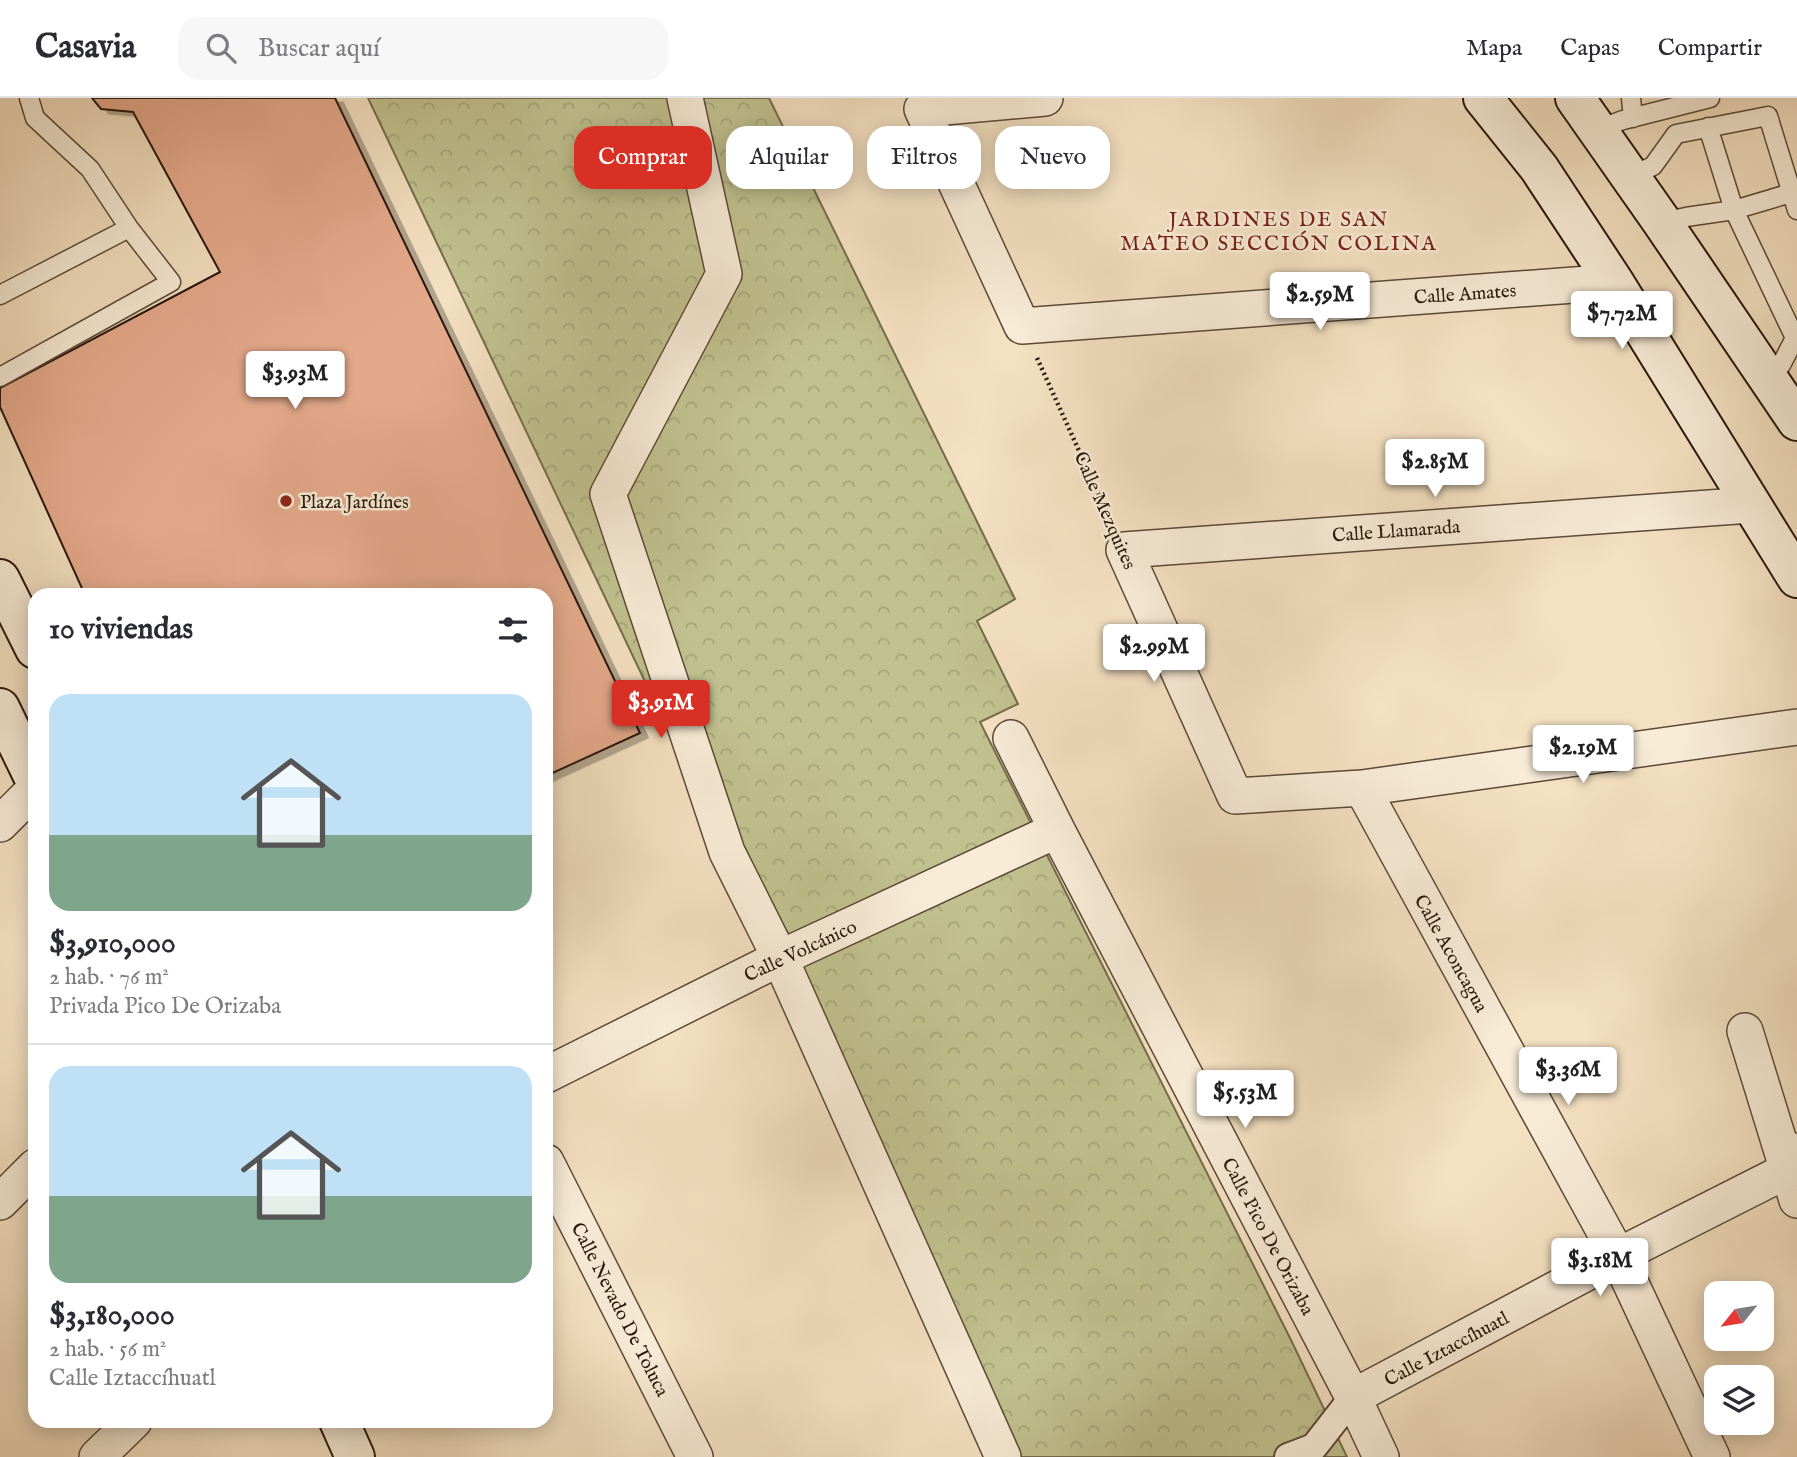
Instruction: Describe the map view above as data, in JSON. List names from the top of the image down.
{
  "streets": {
    "street": [
      "Calle Amates",
      "Calle Mezquites",
      "Calle Llamarada",
      "Calle Volcánico",
      "Calle Aconcagua",
      "Calle Pico De Orizaba",
      "Calle Nevado De Toluca",
      "Calle Iztaccíhuatl"
    ]
  },
  "crossings": [
    ["Calle Amates", "Calle Mezquites"],
    ["Calle Mezquites", "Calle Llamarada"],
    ["Calle Mezquites", "Calle Aconcagua"],
    ["Calle Volcánico", "Calle Pico De Orizaba"],
    ["Calle Aconcagua", "Calle Iztaccíhuatl"],
    ["Calle Pico De Orizaba", "Calle Iztaccíhuatl"]
  ],
  "districts": ["JARDINES DE SAN MATEO SECCIÓN COLINA"],
  "places": ["Plaza Jardínes"],
  "north": "bottom left",
  "page": {
    "header": "Casavia",
    "search": "Buscar aquí",
    "nav": ["Mapa", "Capas", "Compartir"],
    "chip": [
      "Comprar",
      "Alquilar",
      "Filtros",
      "Nuevo"
    ],
    "price": [
      "$2.59M",
      "$7.72M",
      "$3.93M",
      "$2.85M",
      "$2.99M",
      "$3.91M",
      "$2.19M",
      "$3.36M",
      "$5.53M",
      "$3.18M"
    ],
    "heading": "10 viviendas",
    "list": [
      {
        "name": "$3,910,000",
        "note": "2 hab. · 76 m² · Privada Pico De Orizaba"
      },
      {
        "name": "$3,180,000",
        "note": "2 hab. · 56 m² · Calle Iztaccíhuatl"
      }
    ]
  }
}
